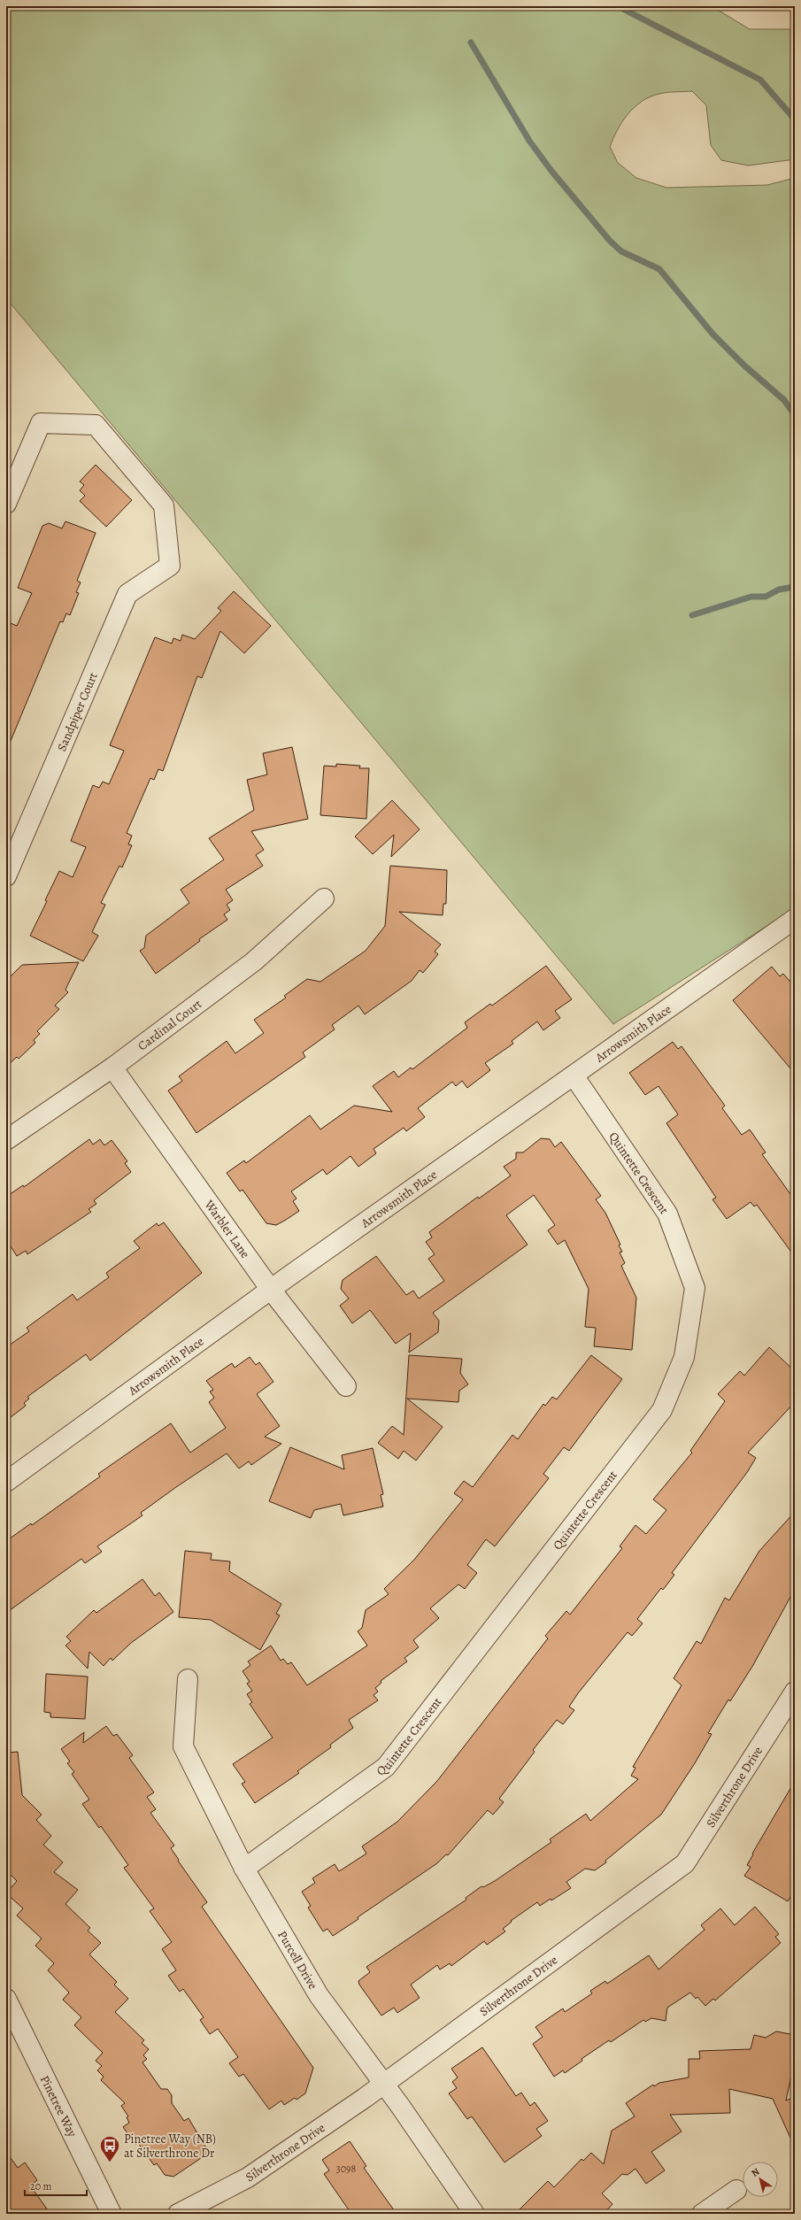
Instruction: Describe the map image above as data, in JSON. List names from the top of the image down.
{
  "streets": {
    "street": [
      "Sandpiper Court",
      "Cardinal Court",
      "Arrowsmith Place",
      "Quintette Crescent",
      "Warbler Lane",
      "Silverthrone Drive",
      "Purcell Drive",
      "Pinetree Way"
    ]
  },
  "crossings": [
    ["Cardinal Court", "Warbler Lane"],
    ["Arrowsmith Place", "Quintette Crescent"],
    ["Arrowsmith Place", "Warbler Lane"],
    ["Quintette Crescent", "Purcell Drive"],
    ["Silverthrone Drive", "Purcell Drive"]
  ],
  "places": {
    "bus stop": ["Pinetree Way (NB) at Silverthrone Dr"]
  },
  "house_numbers": ["3098"],
  "scale_bar": "20 m",
  "north": "top left"
}
